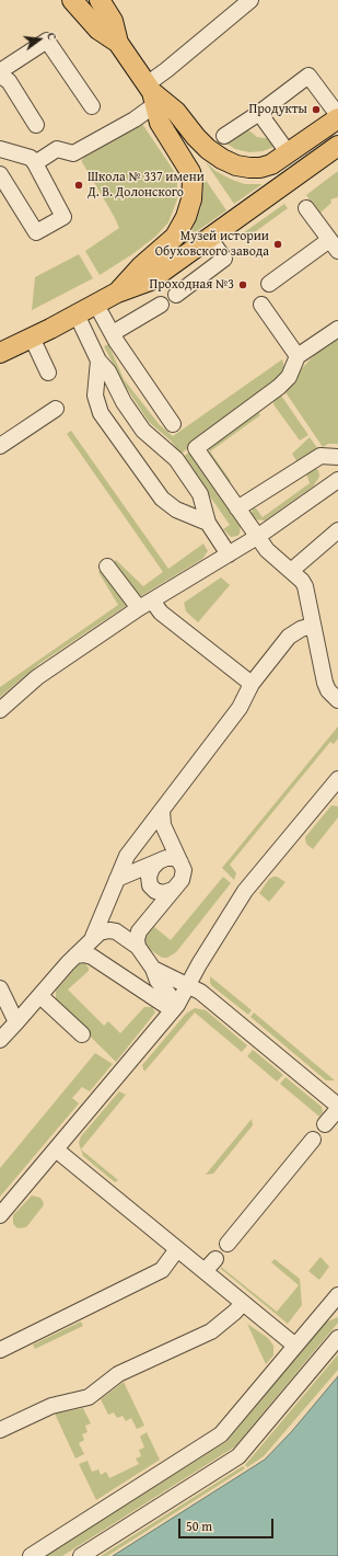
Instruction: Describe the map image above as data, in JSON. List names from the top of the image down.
{
  "places": [
    "Продукты",
    "Школа № 337 имени Д. В. Долонского",
    "Музей истории Обуховского завода",
    "Проходная №3"
  ],
  "scale_bar": "50 m",
  "north": "right"
}
